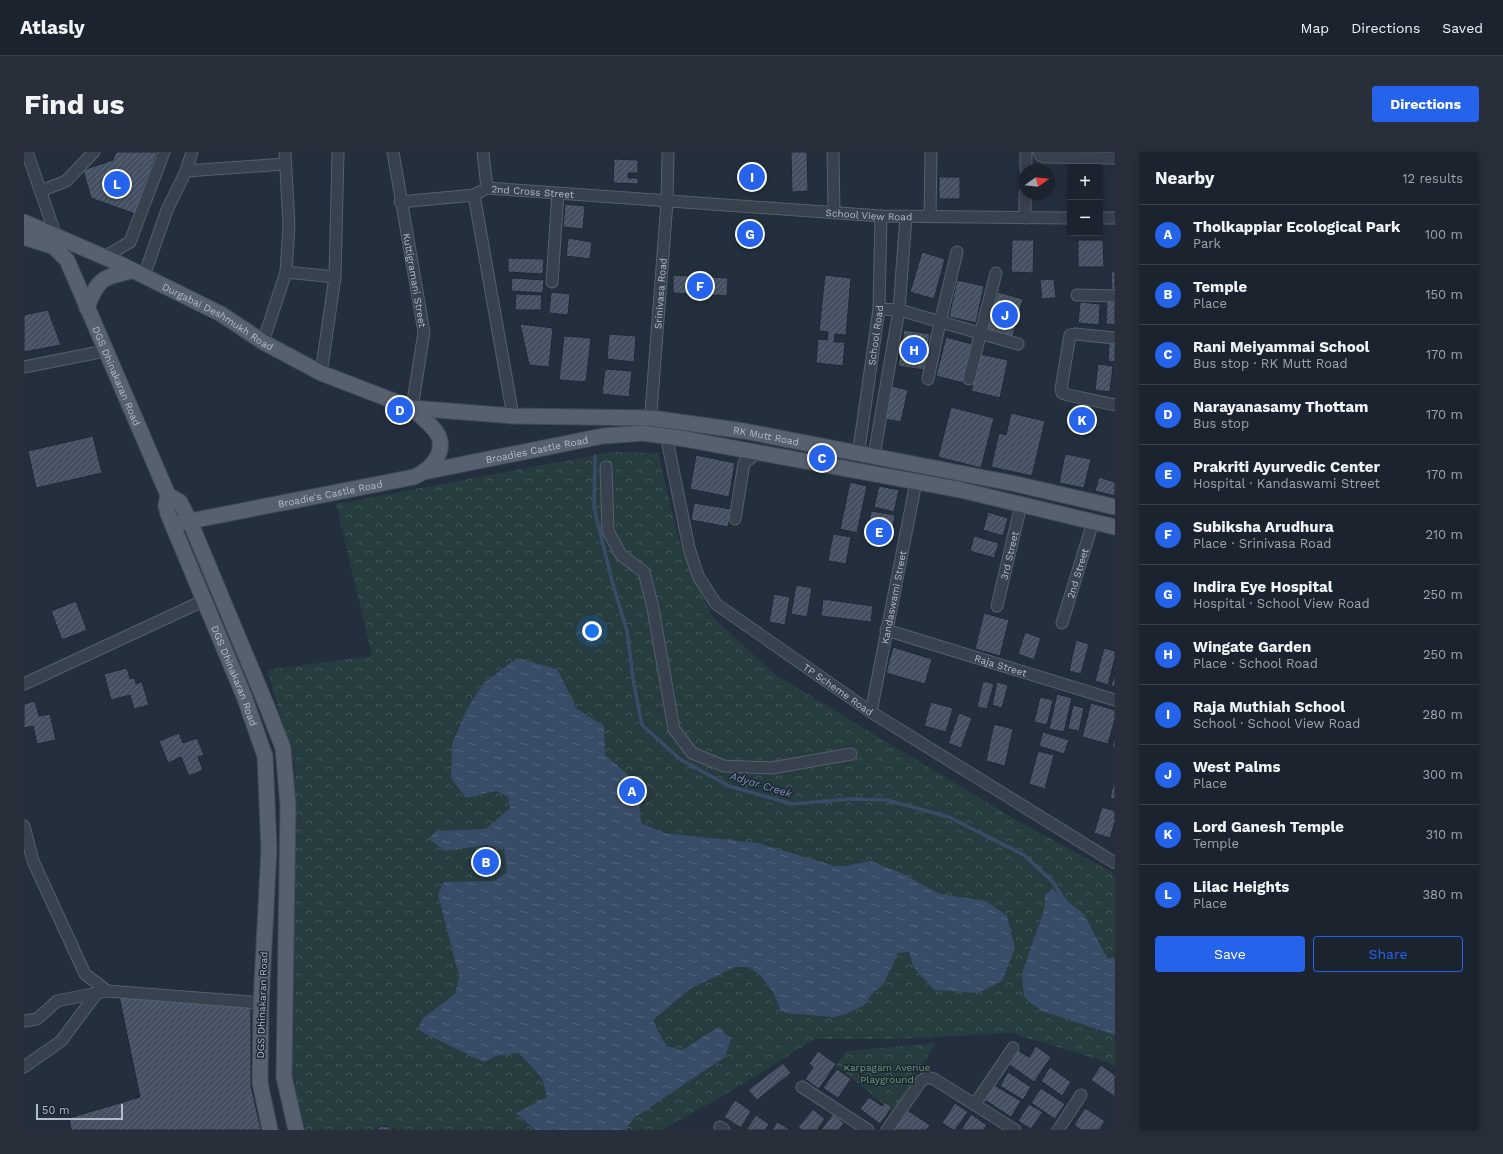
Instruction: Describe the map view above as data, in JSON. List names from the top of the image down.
{
  "streets": {
    "main road": [
      "Durgabai Deshmukh Road",
      "DGS Dhinakaran Road",
      "RK Mutt Road",
      "Broadies Castle Road",
      "Broadie's Castle Road"
    ],
    "street": [
      "2nd Cross Street",
      "School View Road",
      "Kuttigramani Street",
      "Srinivasa Road",
      "School Road",
      "3rd Street",
      "2nd Street",
      "Kandaswami Street",
      "Raja Street",
      "TP Scheme Road"
    ]
  },
  "crossings": [
    ["2nd Cross Street", "School View Road"],
    ["2nd Cross Street", "Kuttigramani Street"],
    ["2nd Cross Street", "Srinivasa Road"],
    ["School View Road", "Srinivasa Road"],
    ["School View Road", "School Road"],
    ["Kuttigramani Street", "Durgabai Deshmukh Road"],
    ["Kuttigramani Street", "RK Mutt Road"],
    ["Srinivasa Road", "RK Mutt Road"],
    ["Srinivasa Road", "Broadies Castle Road"],
    ["Durgabai Deshmukh Road", "RK Mutt Road"],
    ["School Road", "RK Mutt Road"],
    ["DGS Dhinakaran Road", "Broadie's Castle Road"],
    ["RK Mutt Road", "Broadies Castle Road"],
    ["RK Mutt Road", "3rd Street"],
    ["RK Mutt Road", "2nd Street"],
    ["RK Mutt Road", "Kandaswami Street"],
    ["RK Mutt Road", "TP Scheme Road"],
    ["Broadies Castle Road", "Broadie's Castle Road"],
    ["Kandaswami Street", "Raja Street"],
    ["Kandaswami Street", "TP Scheme Road"]
  ],
  "water": ["Adyar Creek"],
  "parks": ["Karpagam Avenue Playground"],
  "scale_bar": "50 m",
  "north": "right",
  "page": {
    "header": "Atlasly",
    "nav": ["Map", "Directions", "Saved"],
    "buttons": [
      "Directions",
      ["Save", "Share"]
    ],
    "title": "Find us",
    "heading": ["Nearby", "12 results"],
    "pins": [
      "I",
      "L",
      "G",
      "F",
      "J",
      "H",
      "D",
      "K",
      "C",
      "E",
      "A",
      "B"
    ],
    "map_buttons": ["+", "−"],
    "list": [
      {
        "mark": "A",
        "name": "Tholkappiar Ecological Park",
        "note": "Park",
        "value": "100 m"
      },
      {
        "mark": "B",
        "name": "Temple",
        "note": "Place",
        "value": "150 m"
      },
      {
        "mark": "C",
        "name": "Rani Meiyammai School",
        "note": "Bus stop · RK Mutt Road",
        "value": "170 m"
      },
      {
        "mark": "D",
        "name": "Narayanasamy Thottam",
        "note": "Bus stop",
        "value": "170 m"
      },
      {
        "mark": "E",
        "name": "Prakriti Ayurvedic Center",
        "note": "Hospital · Kandaswami Street",
        "value": "170 m"
      },
      {
        "mark": "F",
        "name": "Subiksha Arudhura",
        "note": "Place · Srinivasa Road",
        "value": "210 m"
      },
      {
        "mark": "G",
        "name": "Indira Eye Hospital",
        "note": "Hospital · School View Road",
        "value": "250 m"
      },
      {
        "mark": "H",
        "name": "Wingate Garden",
        "note": "Place · School Road",
        "value": "250 m"
      },
      {
        "mark": "I",
        "name": "Raja Muthiah School",
        "note": "School · School View Road",
        "value": "280 m"
      },
      {
        "mark": "J",
        "name": "West Palms",
        "note": "Place",
        "value": "300 m"
      },
      {
        "mark": "K",
        "name": "Lord Ganesh Temple",
        "note": "Temple",
        "value": "310 m"
      },
      {
        "mark": "L",
        "name": "Lilac Heights",
        "note": "Place",
        "value": "380 m"
      }
    ],
    "scale": "50 m"
  }
}
